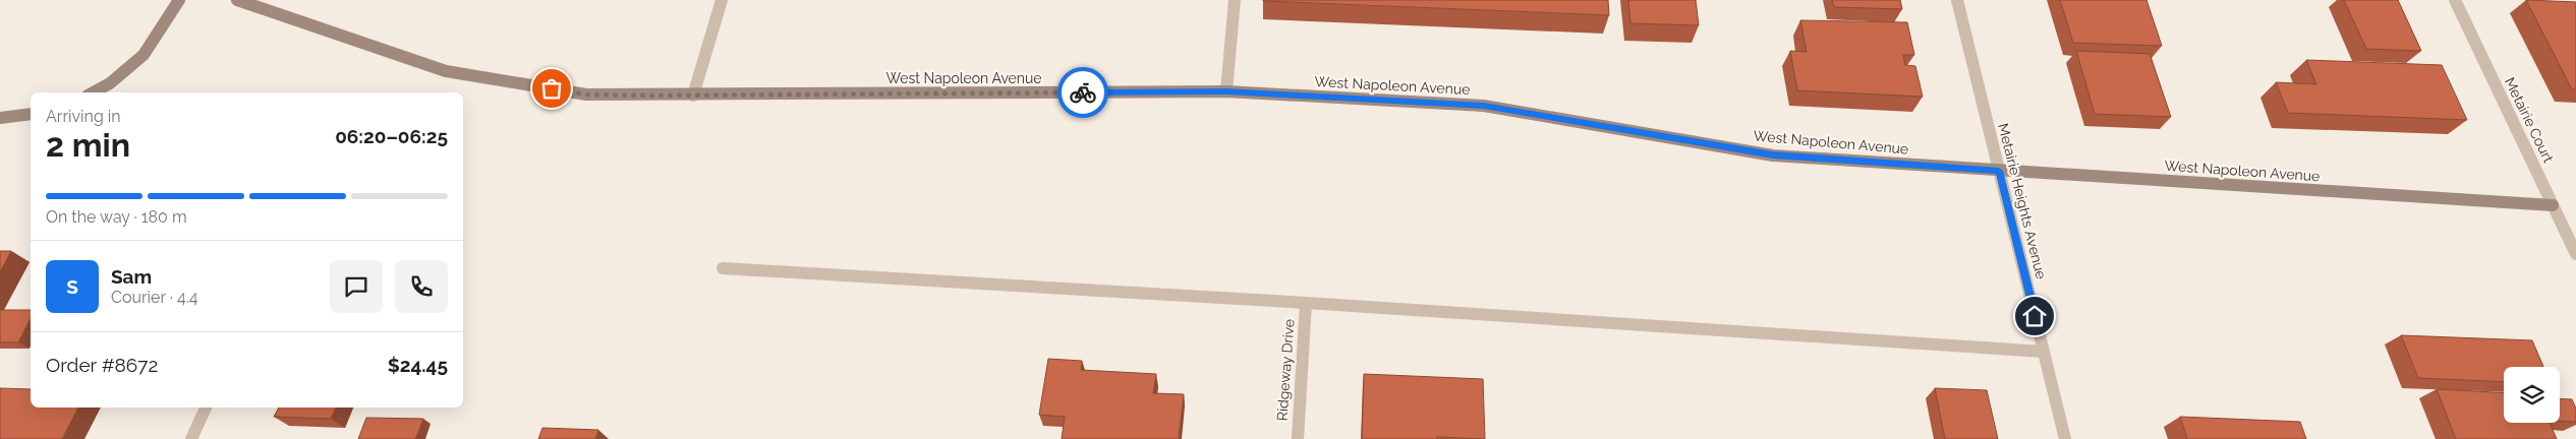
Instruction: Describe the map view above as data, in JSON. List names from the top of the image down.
{
  "streets": {
    "street": [
      "West Napoleon Avenue",
      "Metairie Court",
      "Metairie Heights Avenue",
      "Ridgeway Drive"
    ]
  },
  "crossings": [
    ["West Napoleon Avenue", "Metairie Court"],
    ["West Napoleon Avenue", "Metairie Heights Avenue"]
  ],
  "page": {
    "heading": ["2 min", "Arriving in", "06:20–06:25"],
    "panel": [
      "Sam",
      "Courier · 4.4",
      "Order #8672",
      "$24.45"
    ],
    "bar": "On the way · 180 m",
    "round": "S"
  }
}
